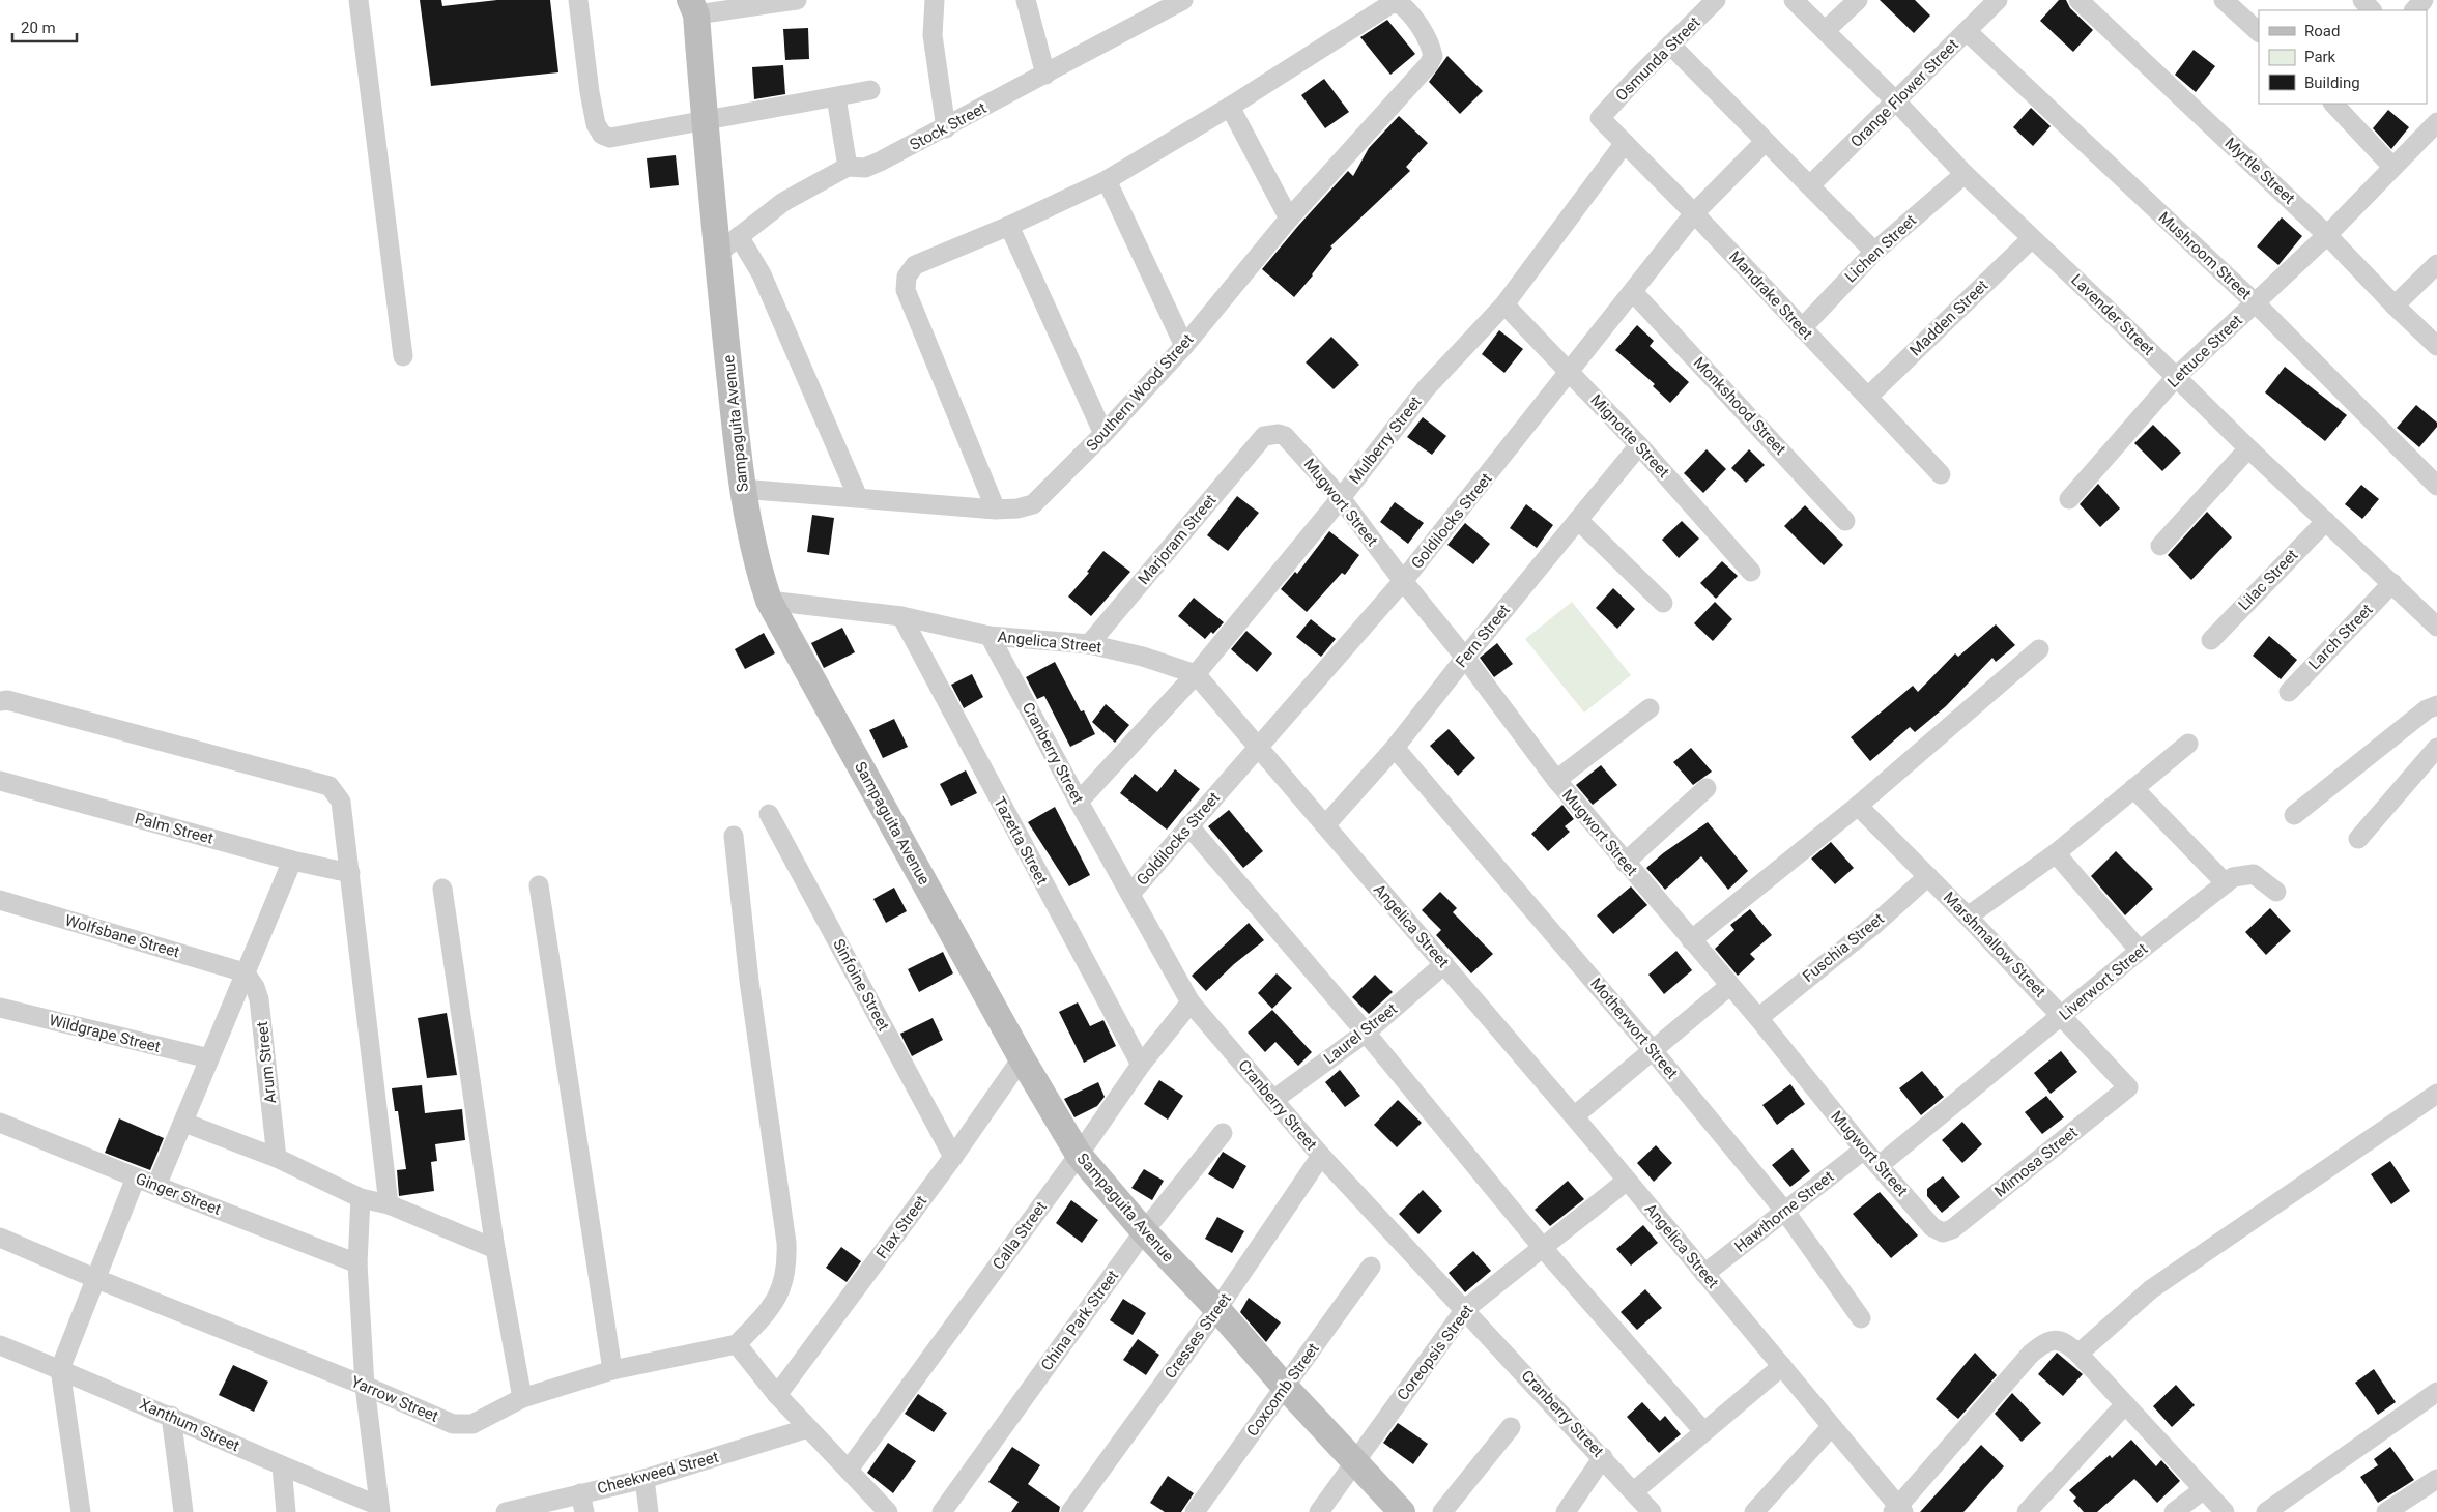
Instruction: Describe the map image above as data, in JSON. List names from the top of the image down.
{
  "streets": {
    "main road": ["Sampaguita Avenue"],
    "street": [
      "Osmunda Street",
      "Orange Flower Street",
      "Stock Street",
      "Myrtle Street",
      "Lichen Street",
      "Mushroom Street",
      "Mandrake Street",
      "Lavender Street",
      "Madden Street",
      "Lettuce Street",
      "Southern Wood Street",
      "Monkshood Street",
      "Mignotte Street",
      "Mulberry Street",
      "Mugwort Street",
      "Goldilocks Street",
      "Marjoram Street",
      "Lilac Street",
      "Fern Street",
      "Larch Street",
      "Angelica Street",
      "Cranberry Street",
      "Palm Street",
      "Tazetta Street",
      "Wolfsbane Street",
      "Marshmallow Street",
      "Fuschia Street",
      "Liverwort Street",
      "Sinfoine Street",
      "Motherwort Street",
      "Wildgrape Street",
      "Laurel Street",
      "Arum Street",
      "Mimosa Street",
      "Ginger Street",
      "Hawthorne Street",
      "Flax Street",
      "Calla Street",
      "China Park Street",
      "Cresses Street",
      "Coreopsis Street",
      "Coxcomb Street",
      "Yarrow Street",
      "Xanthum Street",
      "Cheekweed Street"
    ]
  },
  "crossings": [
    ["Osmunda Street", "Mandrake Street"],
    ["Orange Flower Street", "Mushroom Street"],
    ["Orange Flower Street", "Lavender Street"],
    ["Stock Street", "Sampaguita Avenue"],
    ["Myrtle Street", "Lettuce Street"],
    ["Lichen Street", "Mandrake Street"],
    ["Lichen Street", "Lavender Street"],
    ["Mushroom Street", "Lettuce Street"],
    ["Mandrake Street", "Madden Street"],
    ["Mandrake Street", "Mulberry Street"],
    ["Mandrake Street", "Goldilocks Street"],
    ["Lavender Street", "Madden Street"],
    ["Lavender Street", "Lettuce Street"],
    ["Lavender Street", "Lilac Street"],
    ["Lavender Street", "Larch Street"],
    ["Southern Wood Street", "Sampaguita Avenue"],
    ["Monkshood Street", "Goldilocks Street"],
    ["Sampaguita Avenue", "Angelica Street"],
    ["Sampaguita Avenue", "Flax Street"],
    ["Sampaguita Avenue", "Calla Street"],
    ["Sampaguita Avenue", "China Park Street"],
    ["Sampaguita Avenue", "Cresses Street"],
    ["Sampaguita Avenue", "Coreopsis Street"],
    ["Sampaguita Avenue", "Coxcomb Street"],
    ["Mignotte Street", "Mulberry Street"],
    ["Mignotte Street", "Goldilocks Street"],
    ["Mignotte Street", "Fern Street"],
    ["Mulberry Street", "Mugwort Street"],
    ["Mulberry Street", "Angelica Street"],
    ["Mulberry Street", "Cranberry Street"],
    ["Mugwort Street", "Goldilocks Street"],
    ["Mugwort Street", "Marjoram Street"],
    ["Mugwort Street", "Fern Street"],
    ["Mugwort Street", "Fuschia Street"],
    ["Mugwort Street", "Liverwort Street"],
    ["Mugwort Street", "Mimosa Street"],
    ["Mugwort Street", "Hawthorne Street"],
    ["Goldilocks Street", "Angelica Street"],
    ["Goldilocks Street", "Cranberry Street"],
    ["Marjoram Street", "Angelica Street"],
    ["Fern Street", "Angelica Street"],
    ["Fern Street", "Motherwort Street"],
    ["Angelica Street", "Cranberry Street"],
    ["Angelica Street", "Tazetta Street"],
    ["Angelica Street", "Laurel Street"],
    ["Angelica Street", "Hawthorne Street"],
    ["Angelica Street", "Coreopsis Street"],
    ["Cranberry Street", "Laurel Street"],
    ["Cranberry Street", "Calla Street"],
    ["Cranberry Street", "Cresses Street"],
    ["Cranberry Street", "Coreopsis Street"],
    ["Tazetta Street", "Calla Street"],
    ["Wolfsbane Street", "Arum Street"],
    ["Marshmallow Street", "Fuschia Street"],
    ["Marshmallow Street", "Liverwort Street"],
    ["Marshmallow Street", "Mimosa Street"],
    ["Sinfoine Street", "Flax Street"],
    ["Motherwort Street", "Hawthorne Street"]
  ],
  "legend": ["Road", "Park", "Building"],
  "scale_bar": "20 m"
}
